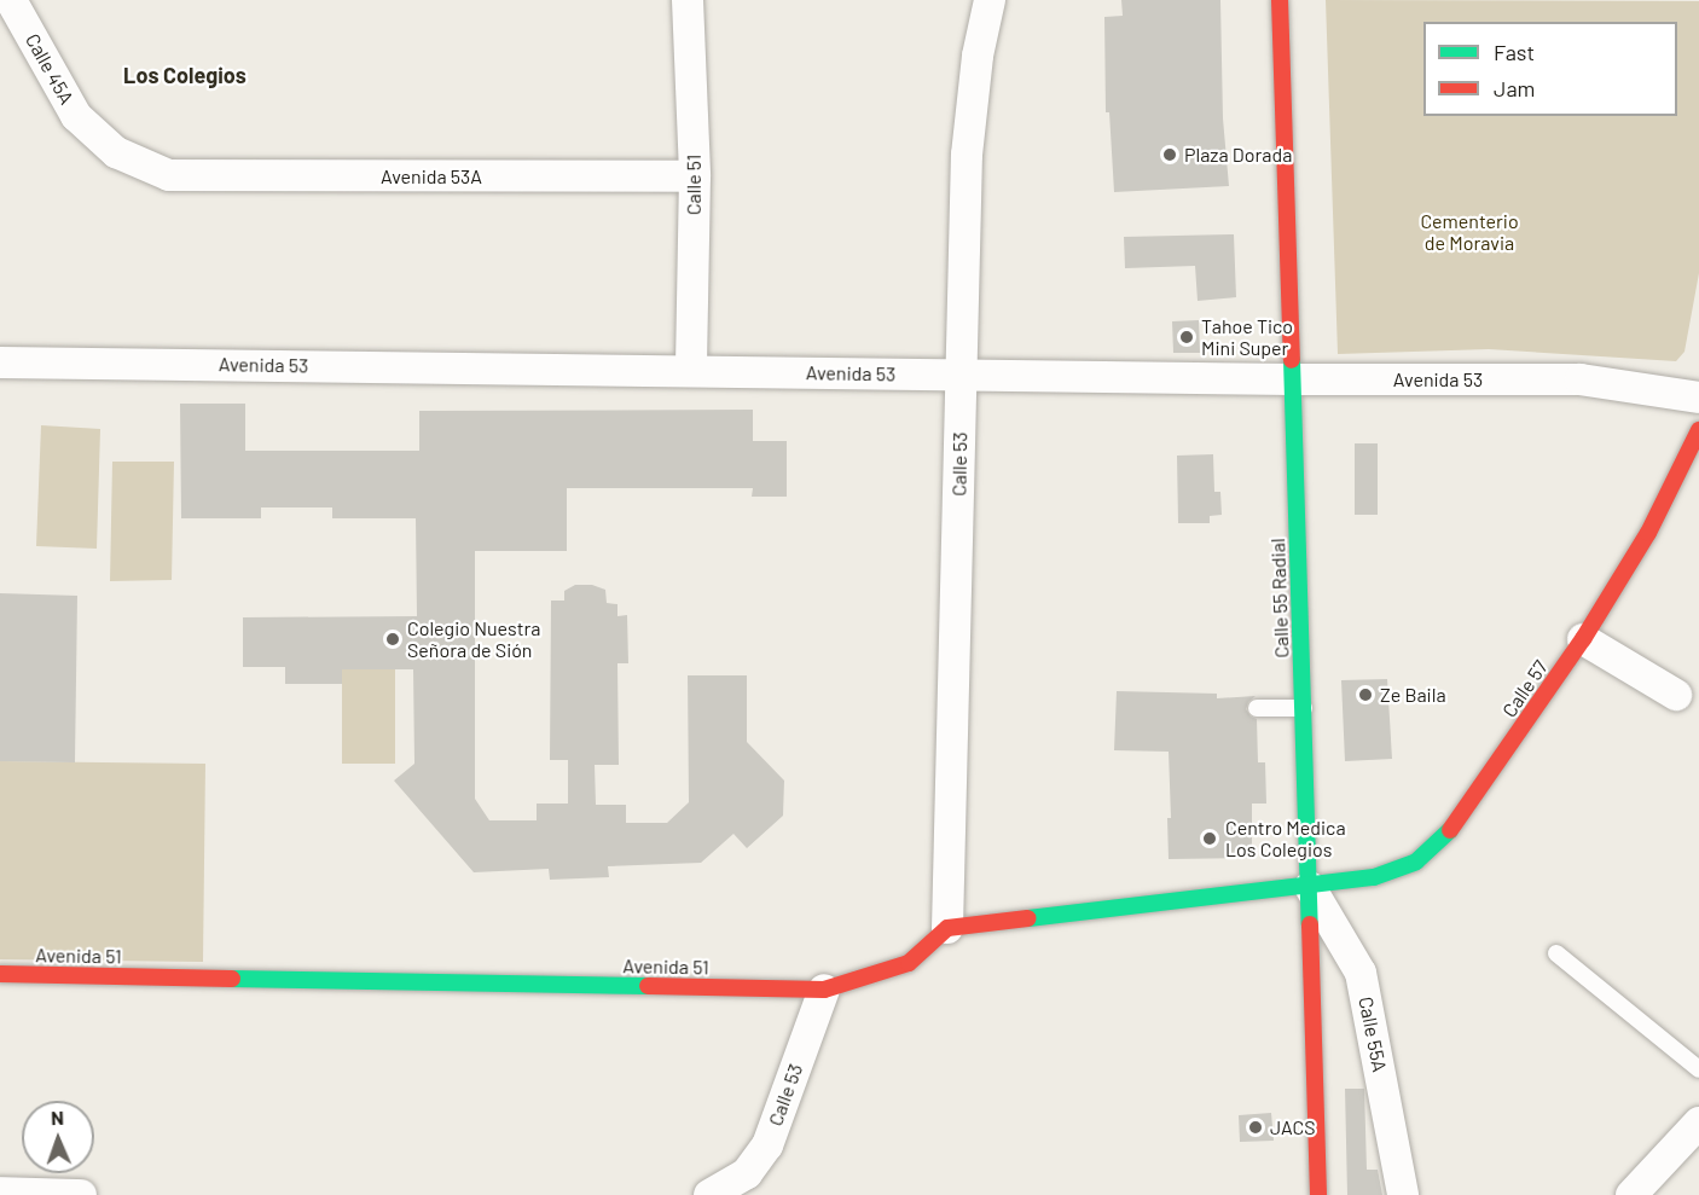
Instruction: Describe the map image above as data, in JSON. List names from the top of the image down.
{
  "streets": {
    "street": [
      "Calle 45A",
      "Avenida 53A",
      "Calle 51",
      "Avenida 53",
      "Calle 53",
      "Calle 55 Radial",
      "Calle 57",
      "Avenida 51",
      "Calle 55A"
    ]
  },
  "crossings": [
    ["Calle 45A", "Avenida 53A"],
    ["Avenida 53A", "Calle 51"],
    ["Calle 51", "Avenida 53"],
    ["Avenida 53", "Calle 53"],
    ["Avenida 53", "Calle 55 Radial"],
    ["Calle 53", "Avenida 51"],
    ["Calle 55 Radial", "Calle 57"],
    ["Calle 55 Radial", "Calle 55A"],
    ["Calle 57", "Calle 55A"]
  ],
  "districts": ["Los Colegios"],
  "parks": ["Cementerio de Moravia"],
  "places": [
    "Plaza Dorada",
    "Tahoe Tico Mini Super",
    "Colegio Nuestra Señora de Sión",
    "Ze Baila",
    "Centro Medica Los Colegios",
    "JACS"
  ],
  "legend": ["Fast", "Jam"],
  "north": "top"
}
